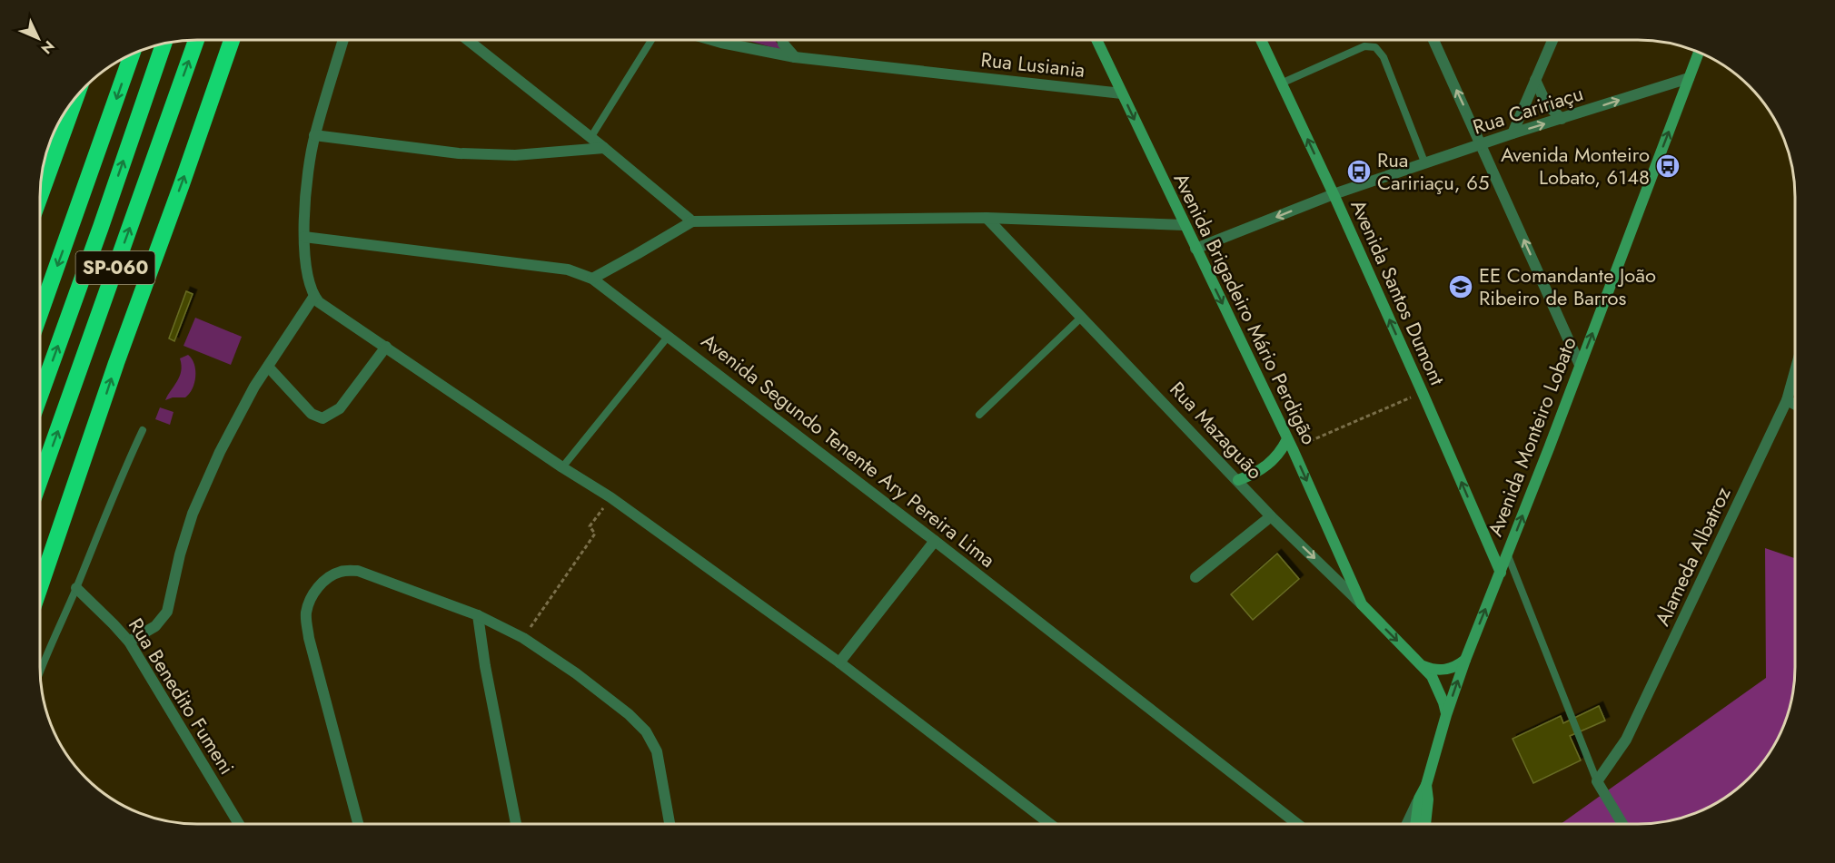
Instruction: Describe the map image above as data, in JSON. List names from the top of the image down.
{
  "streets": {
    "highway": ["SP-060"],
    "main road": [
      "Avenida Santos Dumont",
      "Avenida Brigadeiro Mário Perdigão",
      "Rua Mazaguão",
      "Avenida Monteiro Lobato"
    ],
    "street": [
      "Rua Lusiania",
      "Rua Caririaçu",
      "Avenida Segundo Tenente Ary Pereira Lima",
      "Alameda Albatroz",
      "Rua Benedito Fumeni"
    ]
  },
  "crossings": [
    ["Rua Lusiania", "Avenida Brigadeiro Mário Perdigão"],
    ["Rua Caririaçu", "Avenida Santos Dumont"],
    ["Rua Caririaçu", "Avenida Brigadeiro Mário Perdigão"],
    ["Rua Caririaçu", "Avenida Monteiro Lobato"],
    ["Avenida Santos Dumont", "Avenida Monteiro Lobato"],
    ["Avenida Brigadeiro Mário Perdigão", "Rua Mazaguão"],
    ["Rua Mazaguão", "Avenida Monteiro Lobato"]
  ],
  "one_way": ["Avenida Santos Dumont", "Avenida Brigadeiro Mário Perdigão", "Avenida Monteiro Lobato"],
  "places": {
    "bus stop": ["Avenida Monteiro Lobato, 6148", "Rua Caririaçu, 65"],
    "school or university": ["EE Comandante João Ribeiro de Barros"]
  },
  "north": "bottom right"
}
